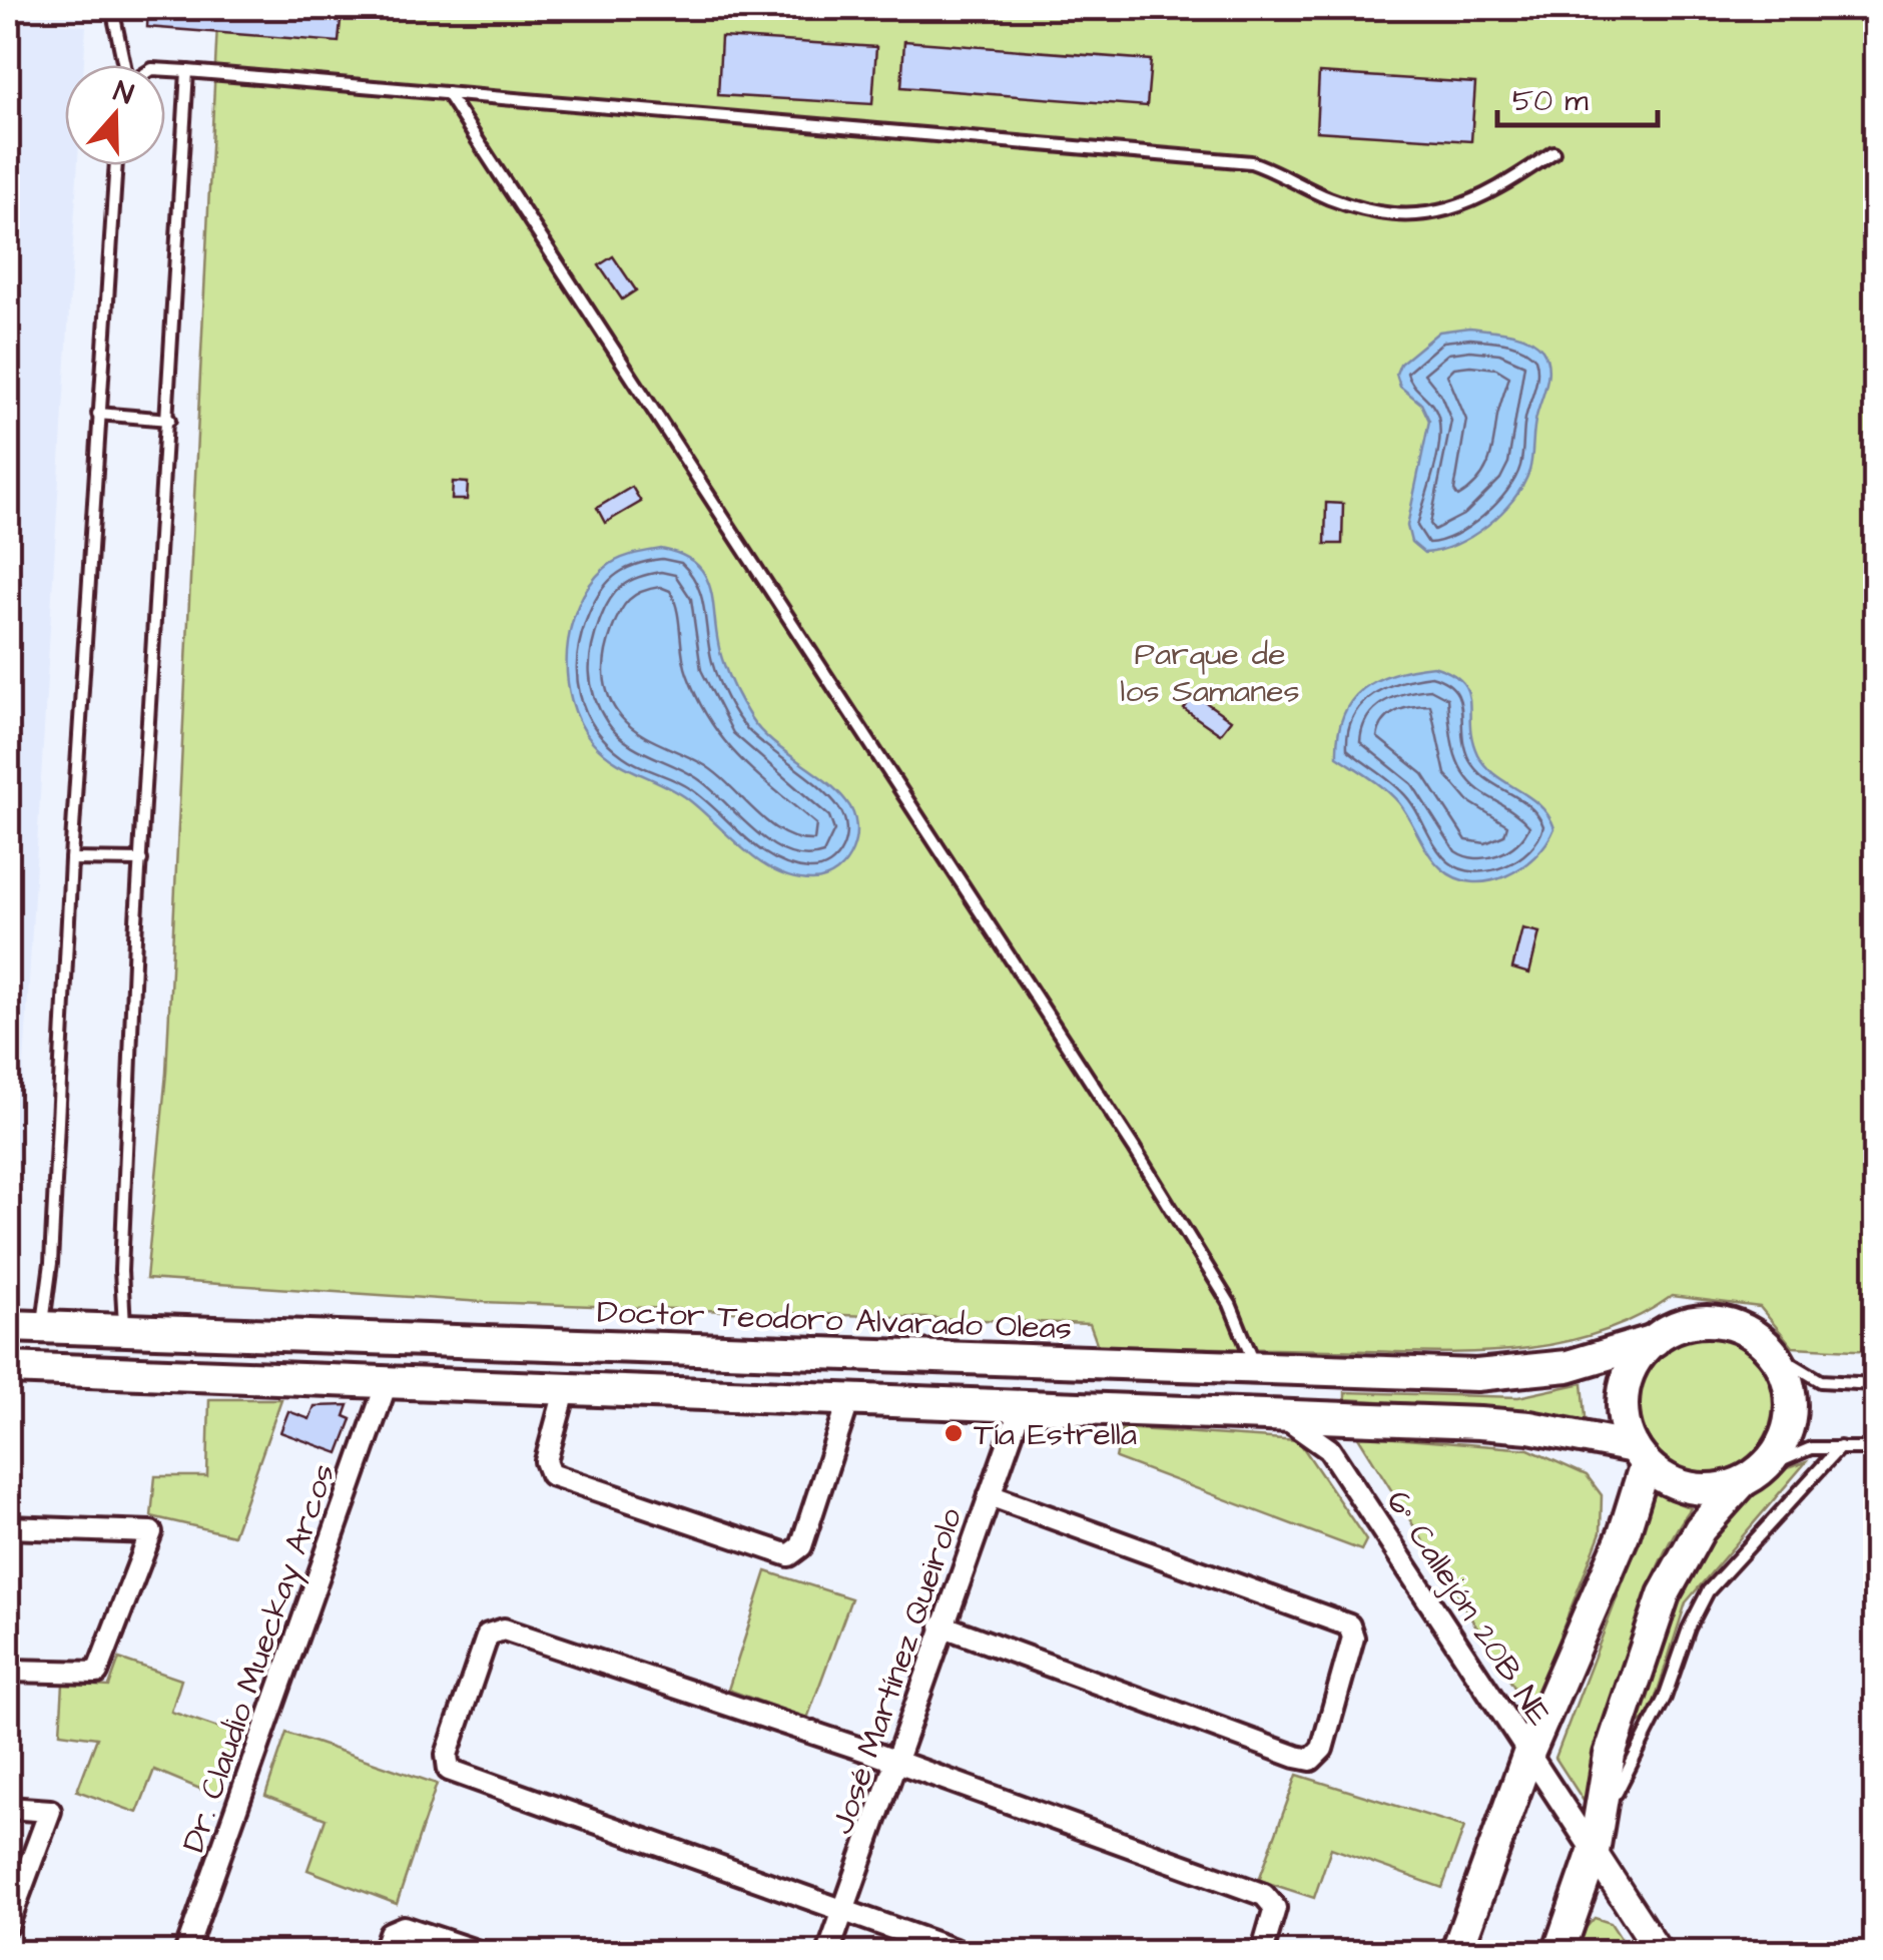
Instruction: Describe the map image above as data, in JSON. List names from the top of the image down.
{
  "streets": {
    "main road": ["Doctor Teodoro Alvarado Oleas"],
    "street": ["6° Callejón 20B NE", "Dr. Claudio Mueckay Arcos", "José Martínez Queirolo"]
  },
  "parks": ["Parque de los Samanes"],
  "places": ["Tía Estrella"],
  "scale_bar": "50 m",
  "north": "top"
}
